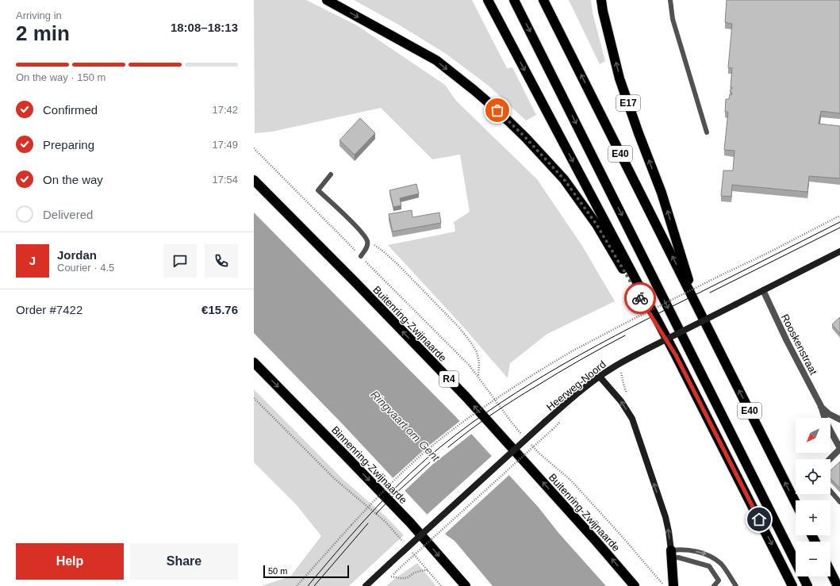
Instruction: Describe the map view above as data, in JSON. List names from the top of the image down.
{
  "streets": {
    "highway": [
      "E17",
      "E40",
      "Buitenring-Zwijnaarde",
      "R4",
      "Binnenring-Zwijnaarde"
    ],
    "street": ["Rooskenstraat", "Heerweg-Noord"]
  },
  "crossings": [
    ["E17", "E40"],
    ["Rooskenstraat", "Heerweg-Noord"]
  ],
  "one_way": ["Buitenring-Zwijnaarde", "Binnenring-Zwijnaarde"],
  "water": ["Ringvaart om Gent"],
  "scale_bar": "50 m",
  "north": "bottom left",
  "page": {
    "heading": ["2 min", "Arriving in", "18:08–18:13"],
    "panel": [
      "Jordan",
      "Courier · 4.5",
      "Order #7422",
      "€15.76"
    ],
    "bar": "On the way · 150 m",
    "list": [
      ["Confirmed", "17:42"],
      ["Preparing", "17:49"],
      ["On the way", "17:54"],
      "Delivered"
    ],
    "round": "J",
    "map_buttons": ["+", "−"],
    "buttons": ["Help", "Share"],
    "scale": "50 m"
  }
}
